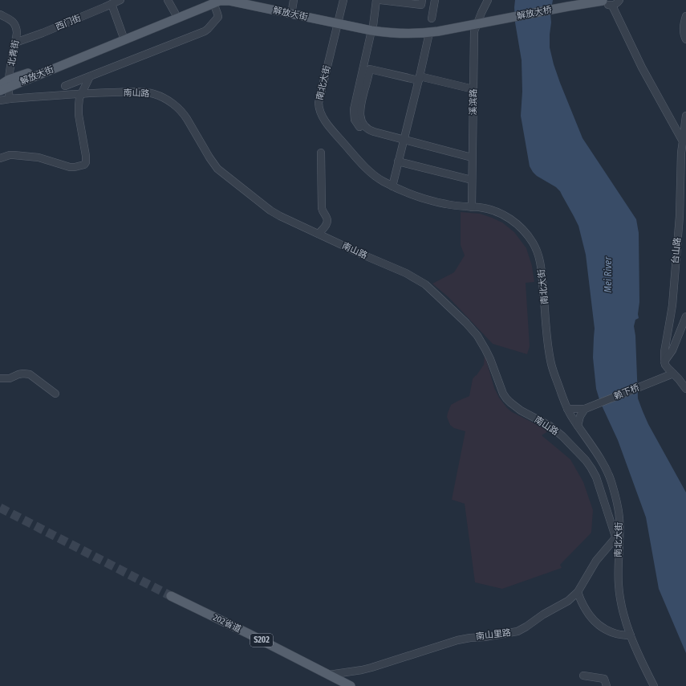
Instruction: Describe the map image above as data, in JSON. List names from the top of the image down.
{
  "streets": {
    "main road": [
      "解放大桥",
      "解放大街",
      "202省道",
      "S202"
    ],
    "street": [
      "西门街",
      "北青街",
      "南北大街",
      "南山路",
      "溪滨路",
      "台山路",
      "赖下桥",
      "南山里路"
    ]
  },
  "crossings": [
    ["解放大桥", "解放大街"],
    ["解放大街", "北青街"],
    ["解放大街", "南北大街"],
    ["解放大街", "溪滨路"],
    ["西门街", "北青街"],
    ["北青街", "南山路"],
    ["南北大街", "南山路"],
    ["南北大街", "溪滨路"],
    ["南北大街", "南山里路"],
    ["南山路", "南山里路"],
    ["202省道", "南山里路"]
  ],
  "water": ["Mei River"]
}
